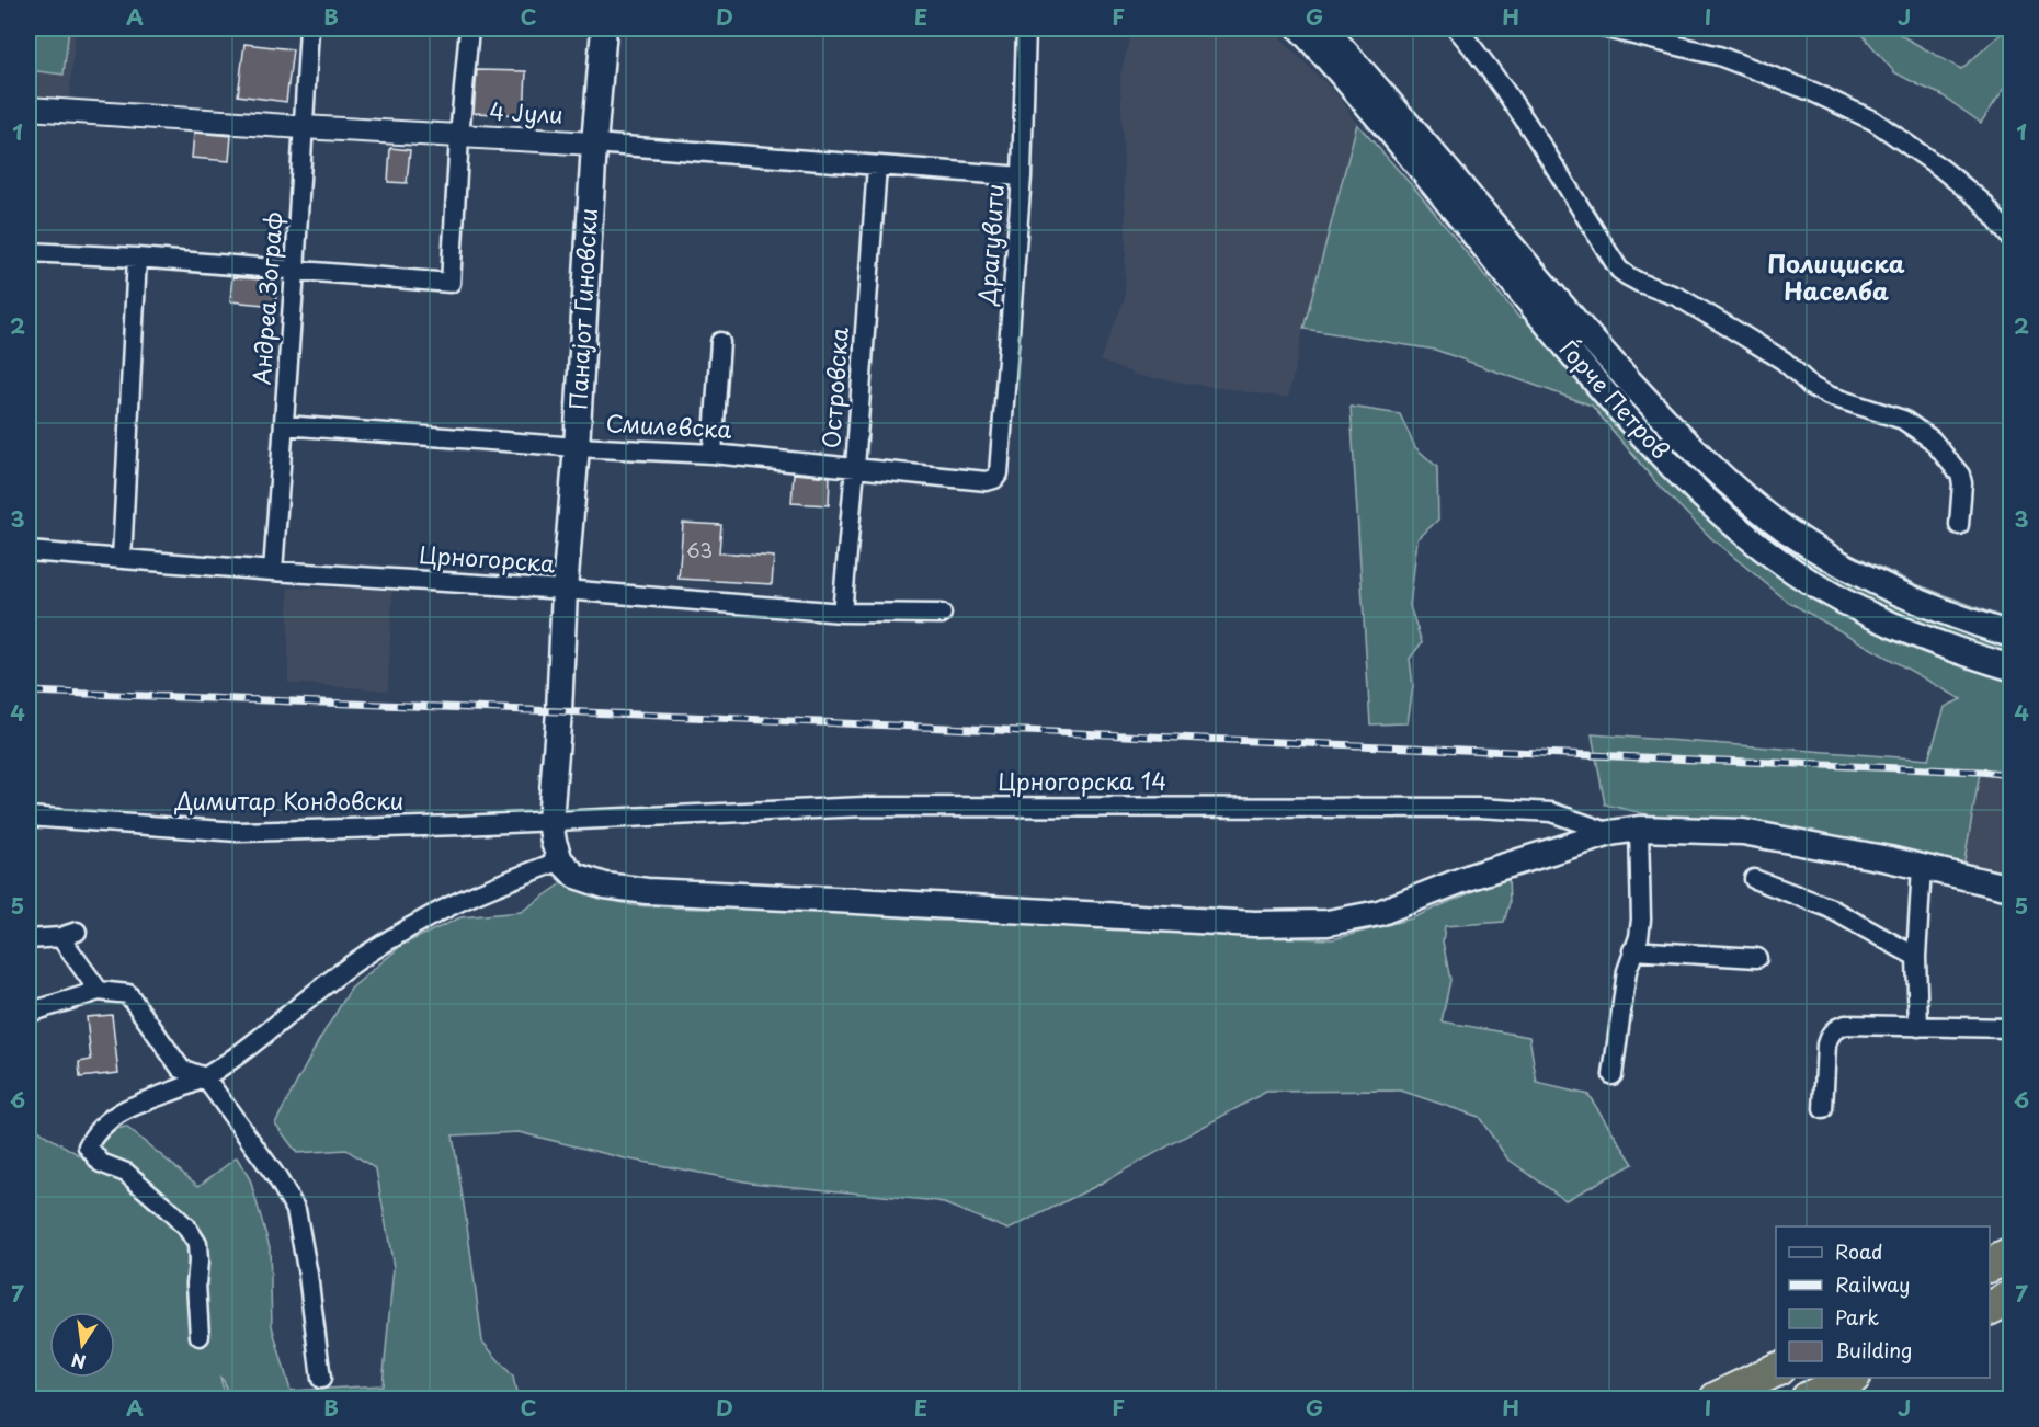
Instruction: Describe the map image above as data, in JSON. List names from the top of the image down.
{
  "streets": {
    "main road": ["Панајот Гиновски", "Ѓорче Петров"],
    "street": [
      "4 Јули",
      "Драгувити",
      "Андреа Зограф",
      "Островска",
      "Смилевска",
      "Црногорска",
      "Црногорска 14",
      "Димитар Кондовски"
    ]
  },
  "crossings": [
    ["4 Јули", "Драгувити"],
    ["4 Јули", "Андреа Зограф"],
    ["4 Јули", "Панајот Гиновски"],
    ["4 Јули", "Островска"],
    ["Драгувити", "Смилевска"],
    ["Андреа Зограф", "Смилевска"],
    ["Андреа Зограф", "Црногорска"],
    ["Панајот Гиновски", "Смилевска"],
    ["Панајот Гиновски", "Црногорска"],
    ["Панајот Гиновски", "Црногорска 14"],
    ["Панајот Гиновски", "Димитар Кондовски"],
    ["Островска", "Смилевска"],
    ["Островска", "Црногорска"],
    ["Црногорска 14", "Димитар Кондовски"]
  ],
  "districts": ["Полициска Населба"],
  "house_numbers": ["63"],
  "legend": [
    "Road",
    "Railway",
    "Park",
    "Building"
  ],
  "north": "bottom",
  "grid": {
    "columns": [
      "A",
      "B",
      "C",
      "D",
      "E",
      "F",
      "G",
      "H",
      "I",
      "J"
    ],
    "rows": [
      "1",
      "2",
      "3",
      "4",
      "5",
      "6",
      "7"
    ]
  }
}
